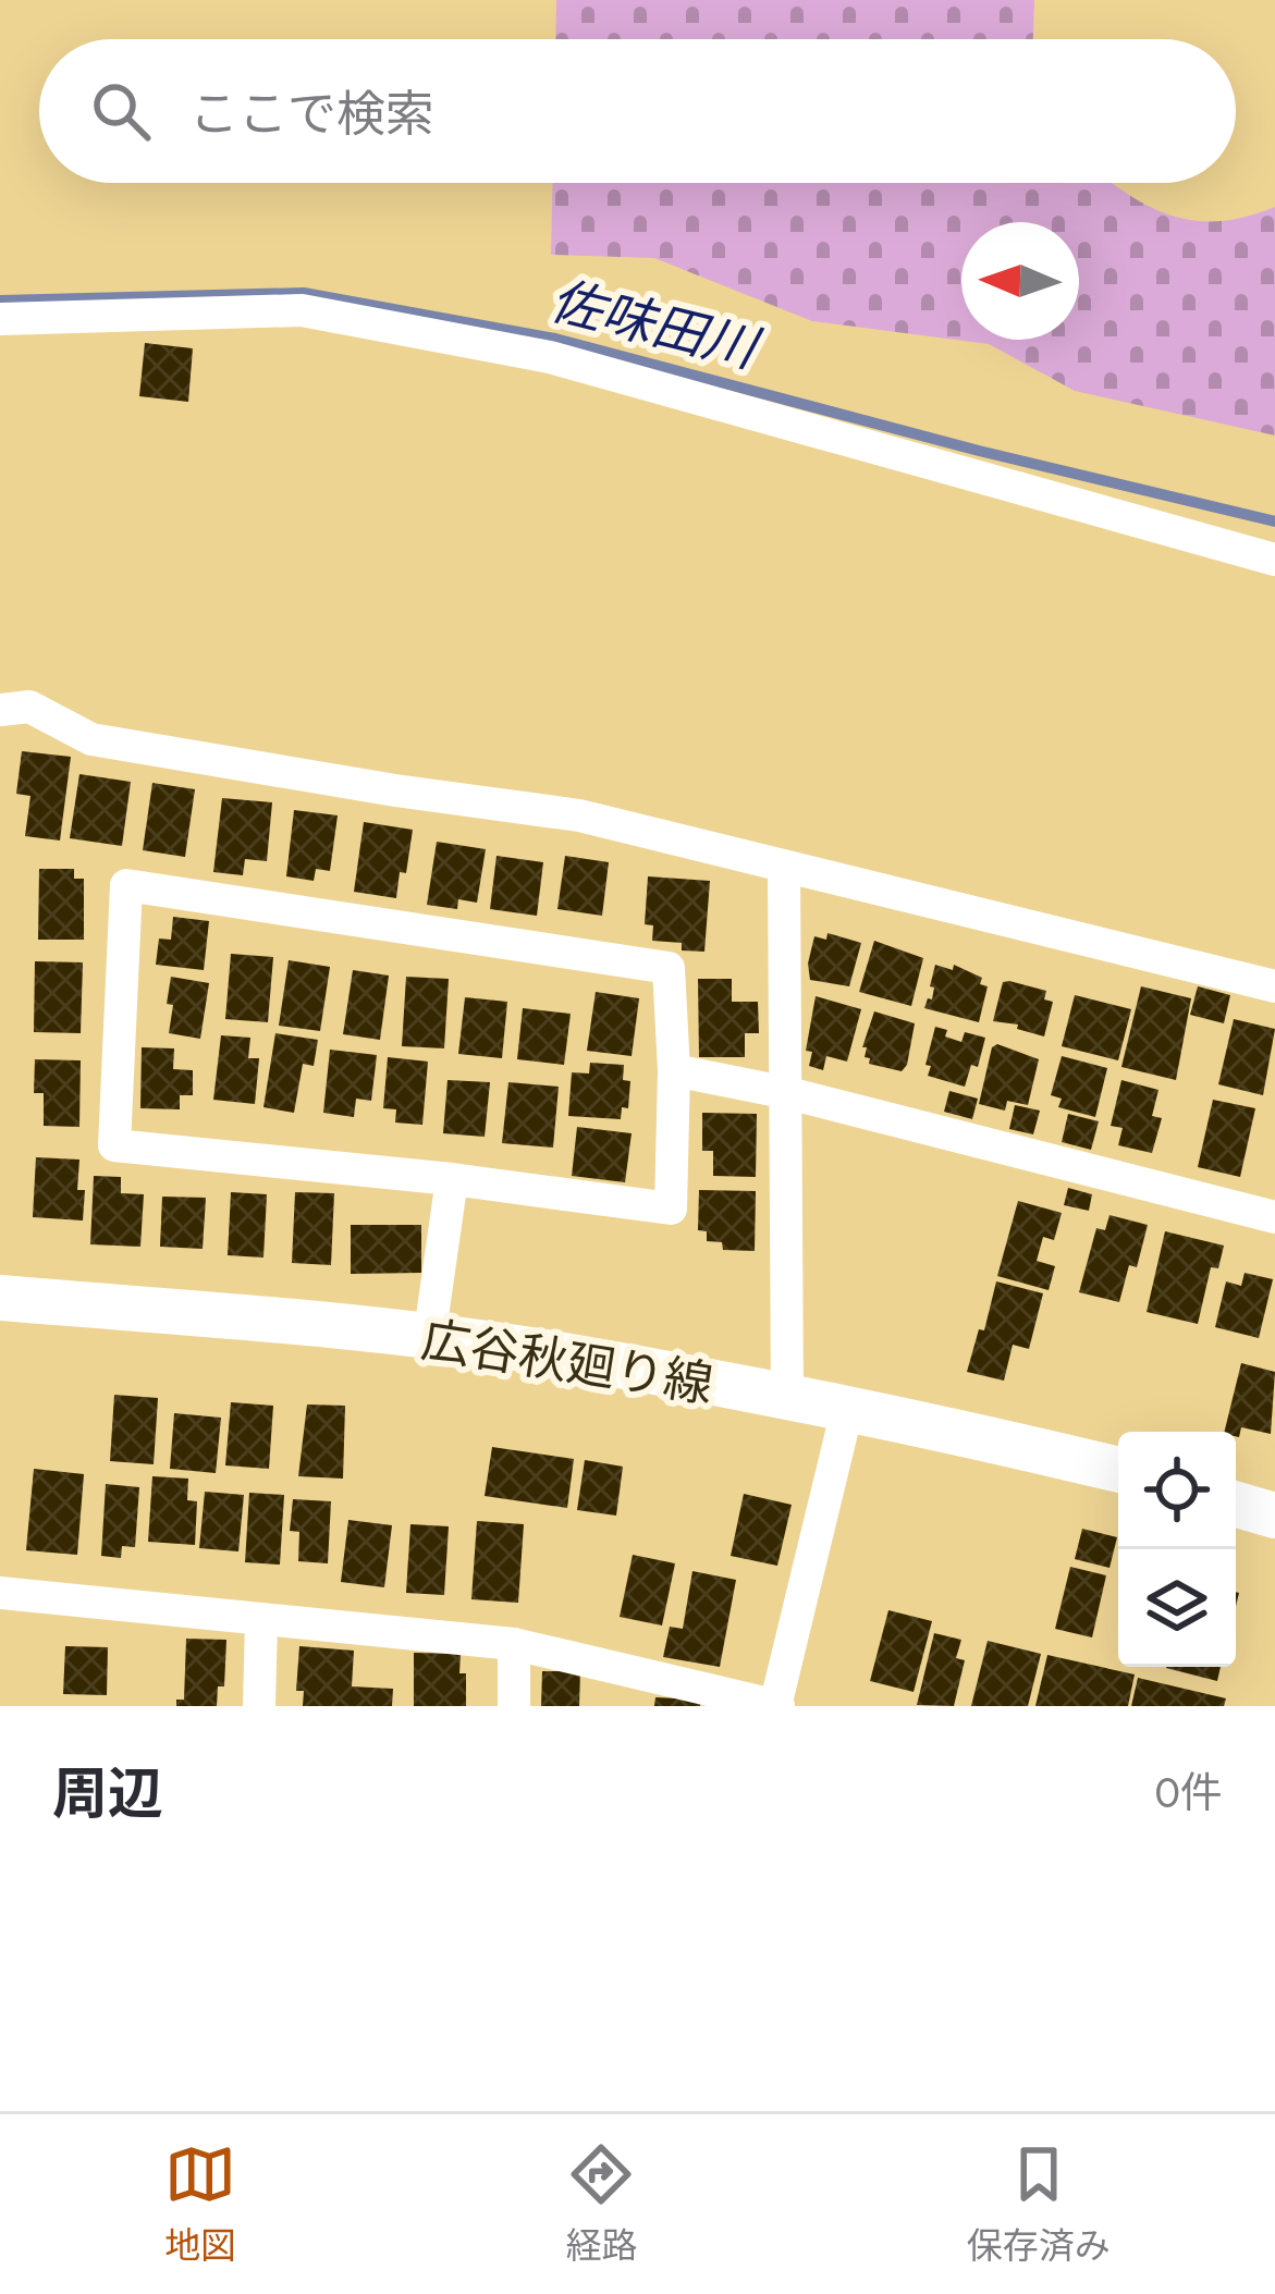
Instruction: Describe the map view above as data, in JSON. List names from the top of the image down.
{
  "streets": {
    "street": ["広谷秋廻り線"]
  },
  "water": ["佐味田川"],
  "north": "left",
  "page": {
    "search": "ここで検索",
    "heading": ["周辺", "0件"],
    "nav": ["地図", "経路", "保存済み"]
  }
}
